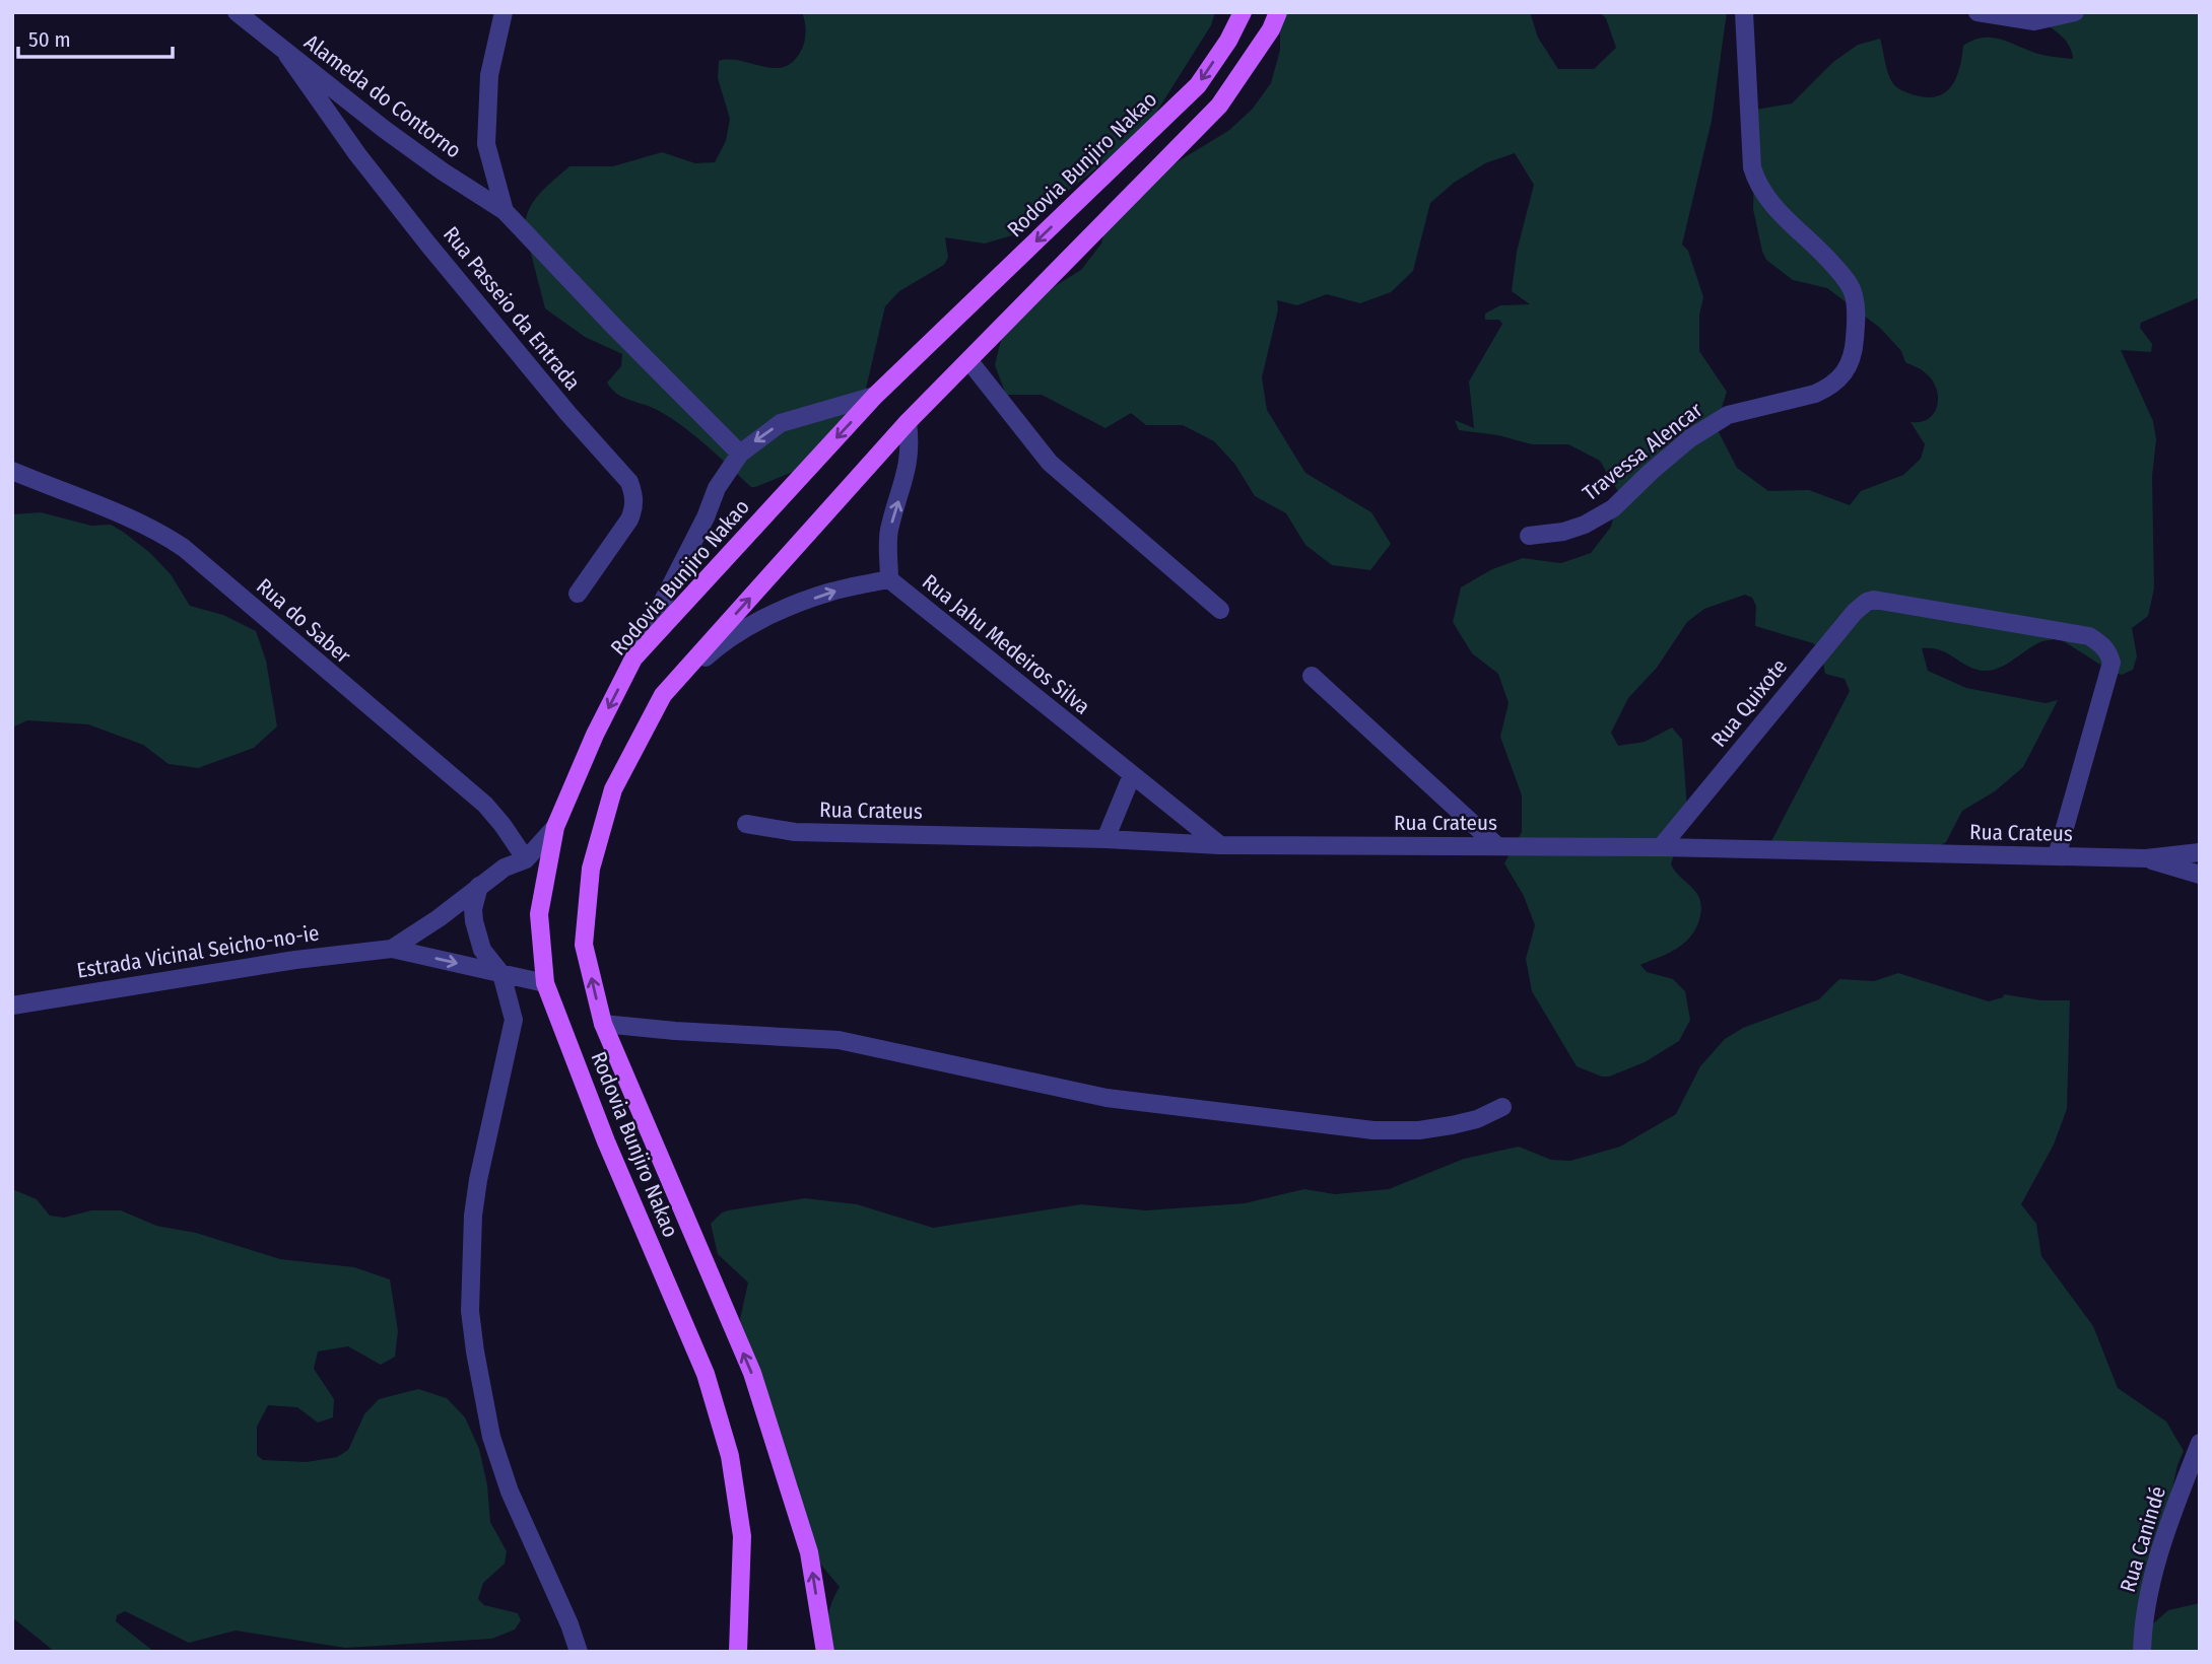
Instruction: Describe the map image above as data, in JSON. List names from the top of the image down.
{
  "streets": {
    "main road": ["Rodovia Bunjiro Nakao"],
    "street": [
      "Alameda do Contorno",
      "Rua Passeio da Entrada",
      "Travessa Alencar",
      "Rua do Saber",
      "Rua Jahu Medeiros Silva",
      "Rua Quixote",
      "Rua Crateus",
      "Estrada Vicinal Seicho-no-ie",
      "Rua Canindé"
    ]
  },
  "crossings": [
    ["Alameda do Contorno", "Rua Passeio da Entrada"],
    ["Rodovia Bunjiro Nakao", "Rua Jahu Medeiros Silva"],
    ["Rua Jahu Medeiros Silva", "Rua Crateus"],
    ["Rua Quixote", "Rua Crateus"]
  ],
  "scale_bar": "50 m"
}
